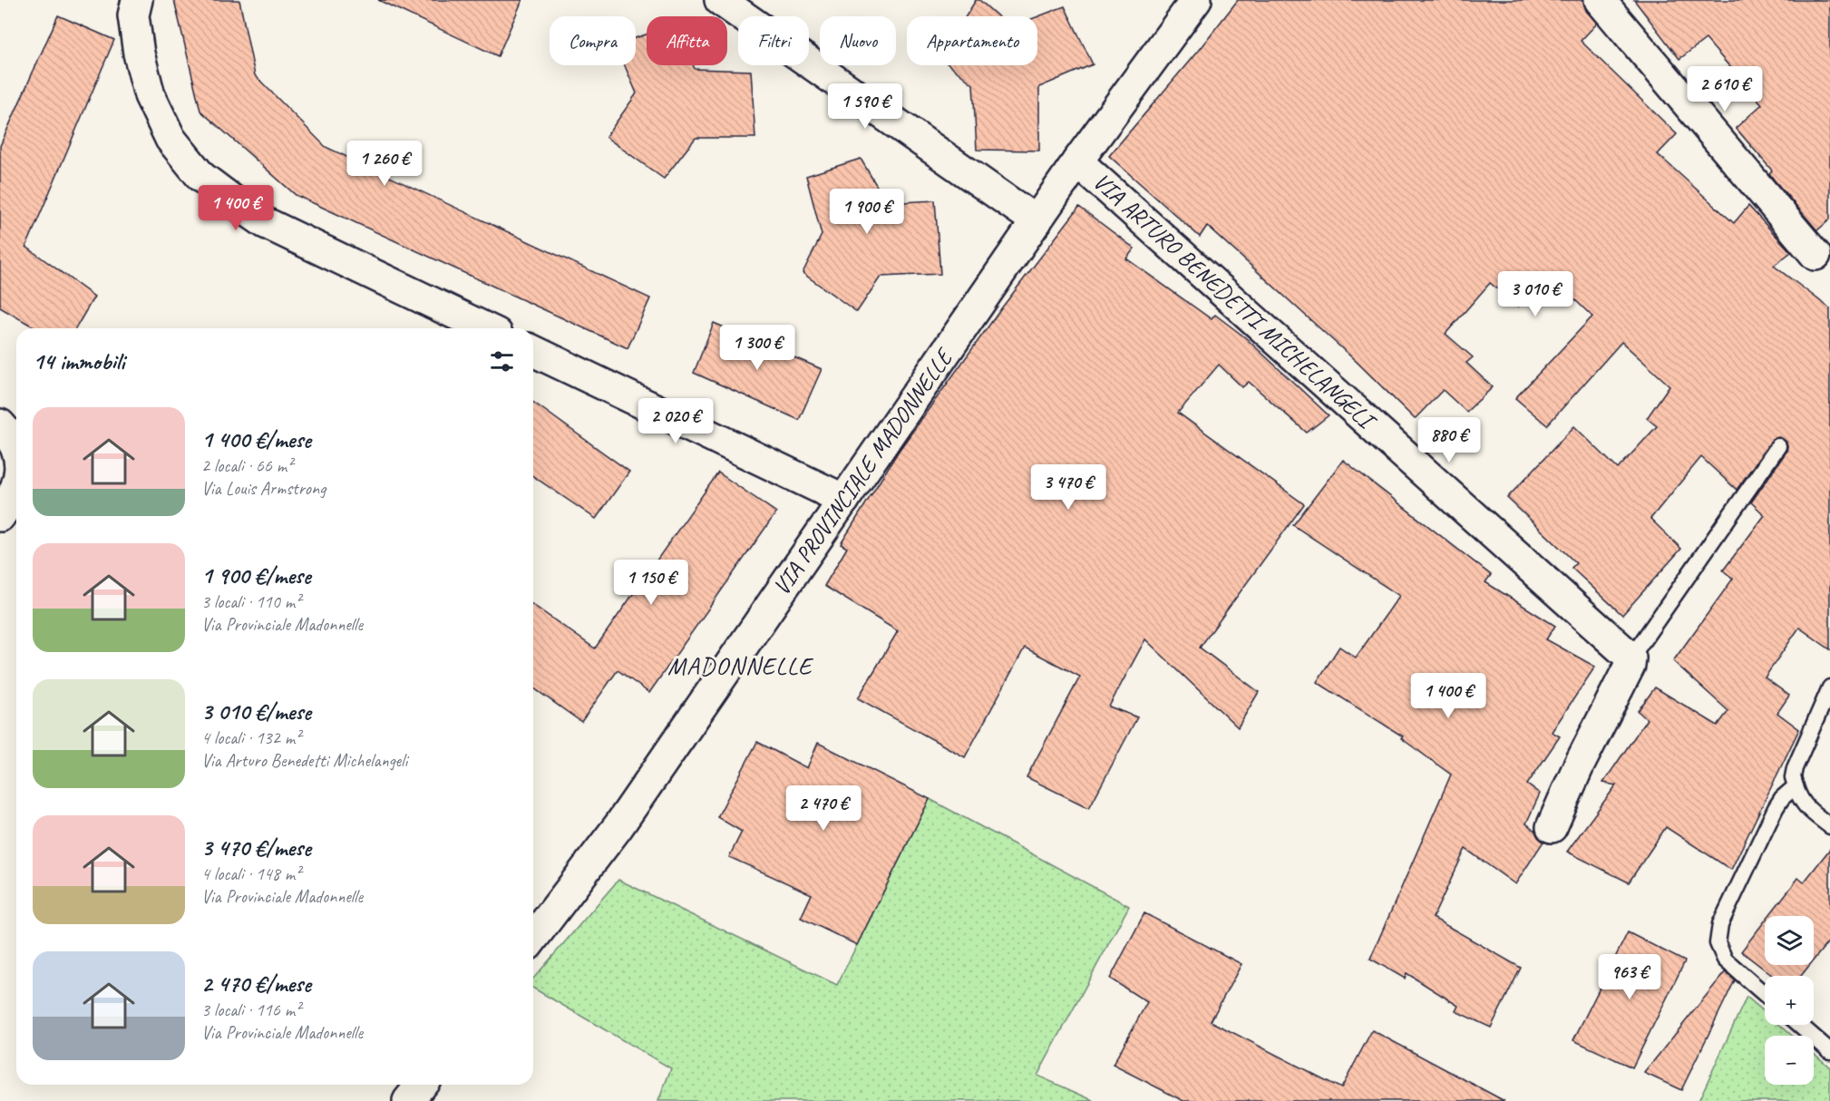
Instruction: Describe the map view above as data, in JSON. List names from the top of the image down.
{
  "streets": {
    "street": ["VIA ARTURO BENEDETTI MICHELANGELI", "VIA PROVINCIALE MADONNELLE"]
  },
  "crossings": [
    ["VIA ARTURO BENEDETTI MICHELANGELI", "VIA PROVINCIALE MADONNELLE"]
  ],
  "districts": ["MADONNELLE"],
  "page": {
    "chip": [
      "Compra",
      "Affitta",
      "Filtri",
      "Nuovo",
      "Appartamento"
    ],
    "price": [
      "2 610 €",
      "1 590 €",
      "1 260 €",
      "1 400 €",
      "1 900 €",
      "3 010 €",
      "1 300 €",
      "2 020 €",
      "880 €",
      "3 470 €",
      "1 150 €",
      "1 400 €",
      "2 470 €",
      "963 €"
    ],
    "heading": "14 immobili",
    "list": [
      {
        "name": "1 400 €/mese",
        "note": "2 locali · 66 m² · Via Louis Armstrong"
      },
      {
        "name": "1 900 €/mese",
        "note": "3 locali · 110 m² · Via Provinciale Madonnelle"
      },
      {
        "name": "3 010 €/mese",
        "note": "4 locali · 132 m² · Via Arturo Benedetti Michelangeli"
      },
      {
        "name": "3 470 €/mese",
        "note": "4 locali · 148 m² · Via Provinciale Madonnelle"
      },
      {
        "name": "2 470 €/mese",
        "note": "3 locali · 116 m² · Via Provinciale Madonnelle"
      }
    ],
    "map_buttons": ["+", "−"]
  }
}
